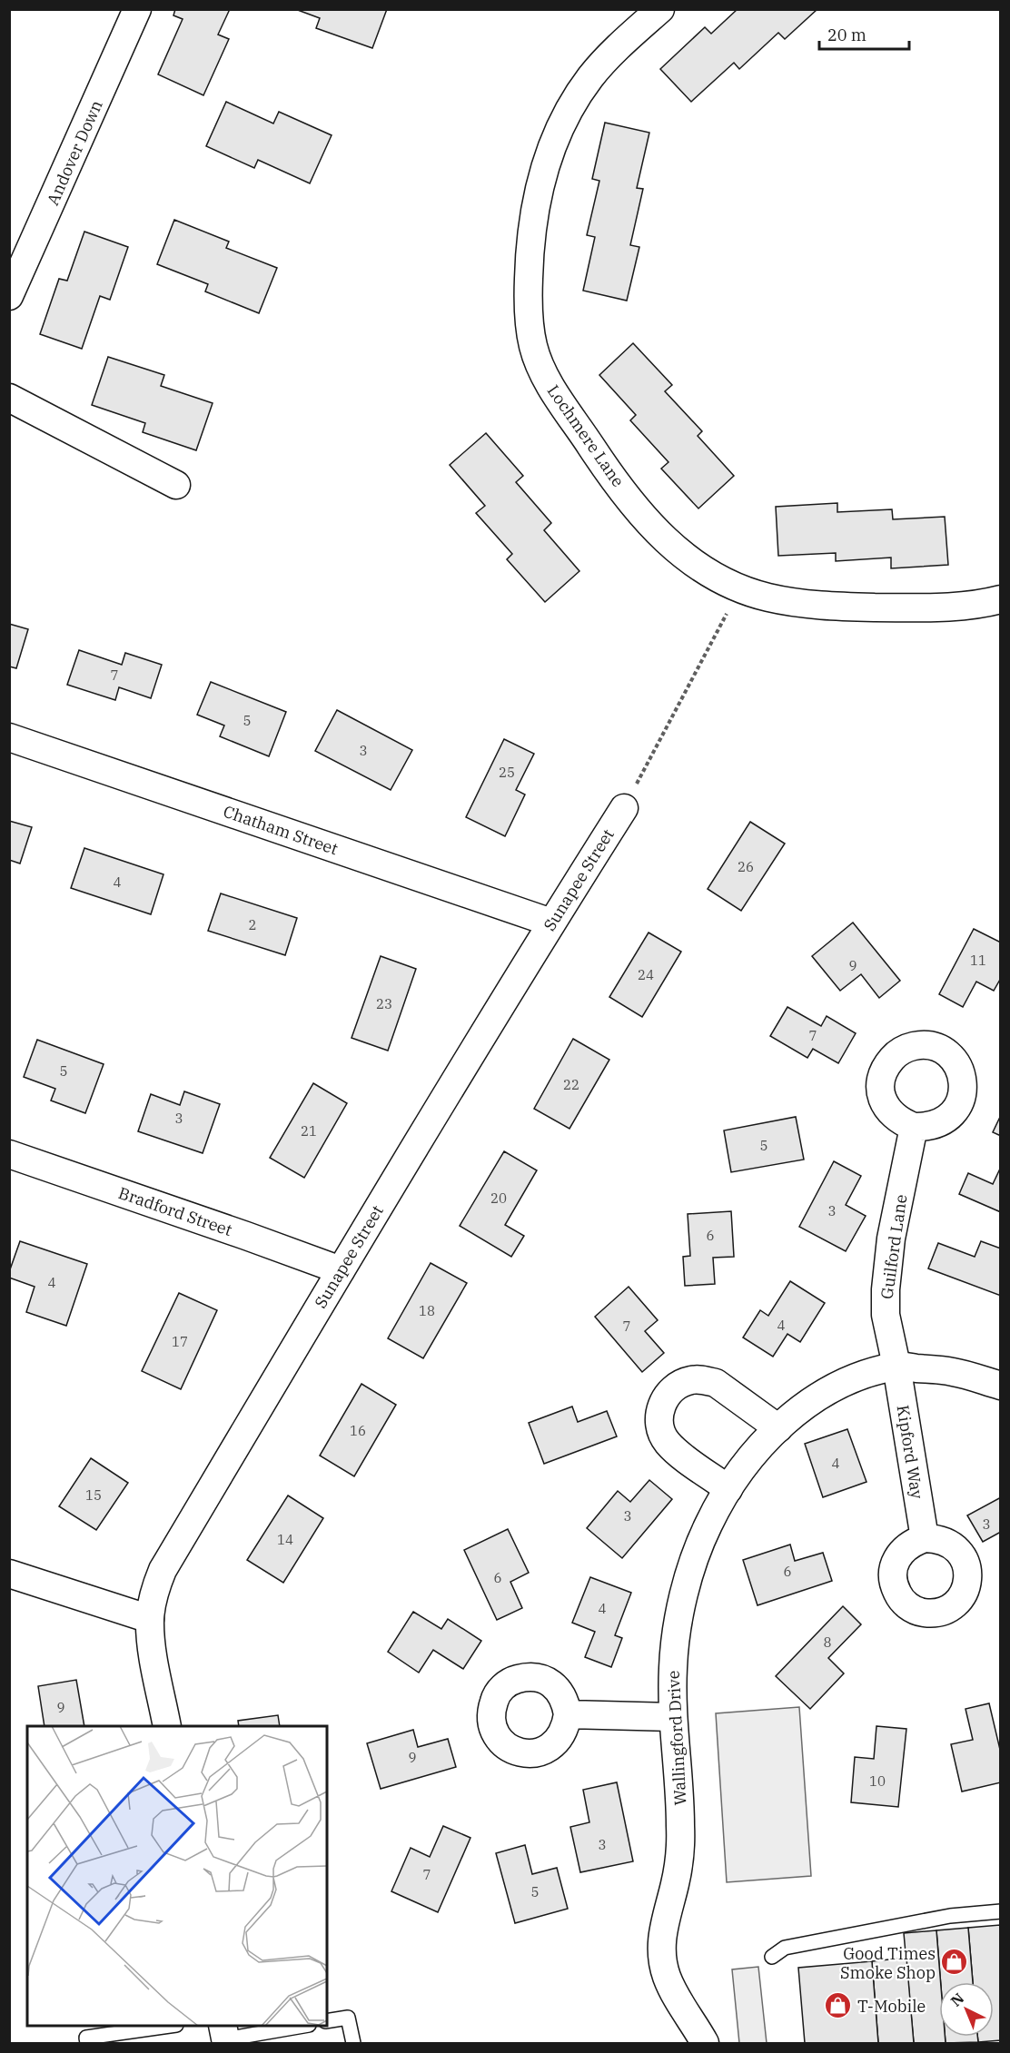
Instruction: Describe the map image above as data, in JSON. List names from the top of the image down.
{
  "streets": {
    "street": [
      "Andover Down",
      "Lochmere Lane",
      "Chatham Street",
      "Sunapee Street",
      "Bradford Street",
      "Guilford Lane",
      "Kipford Way",
      "Wallingford Drive"
    ]
  },
  "crossings": [
    ["Chatham Street", "Sunapee Street"],
    ["Sunapee Street", "Bradford Street"],
    ["Guilford Lane", "Kipford Way"],
    ["Guilford Lane", "Wallingford Drive"],
    ["Kipford Way", "Wallingford Drive"]
  ],
  "places": {
    "shop": ["Good Times Smoke Shop", "T-Mobile"]
  },
  "house_numbers": [
    "7",
    "5",
    "3",
    "25",
    "26",
    "4",
    "2",
    "11",
    "9",
    "24",
    "23",
    "7",
    "5",
    "22",
    "3",
    "21",
    "5",
    "20",
    "3",
    "6",
    "4",
    "18",
    "4",
    "7",
    "17",
    "16",
    "4",
    "15",
    "3",
    "3",
    "14",
    "6",
    "6",
    "4",
    "8",
    "9",
    "9",
    "10",
    "3",
    "7",
    "5"
  ],
  "scale_bar": "20 m",
  "north": "top left"
}
